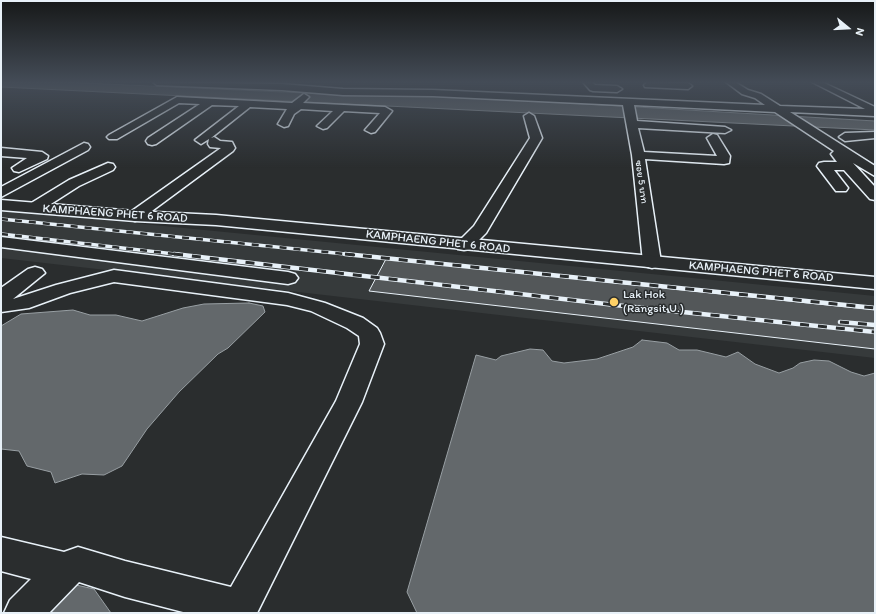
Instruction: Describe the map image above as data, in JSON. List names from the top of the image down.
{
  "streets": {
    "main road": ["KAMPHAENG PHET 6 ROAD"],
    "street": ["ซอย 5 บาท"]
  },
  "crossings": [
    ["ซอย 5 บาท", "KAMPHAENG PHET 6 ROAD"]
  ],
  "places": ["Lak Hok (Rangsit U.)"],
  "north": "right"
}
